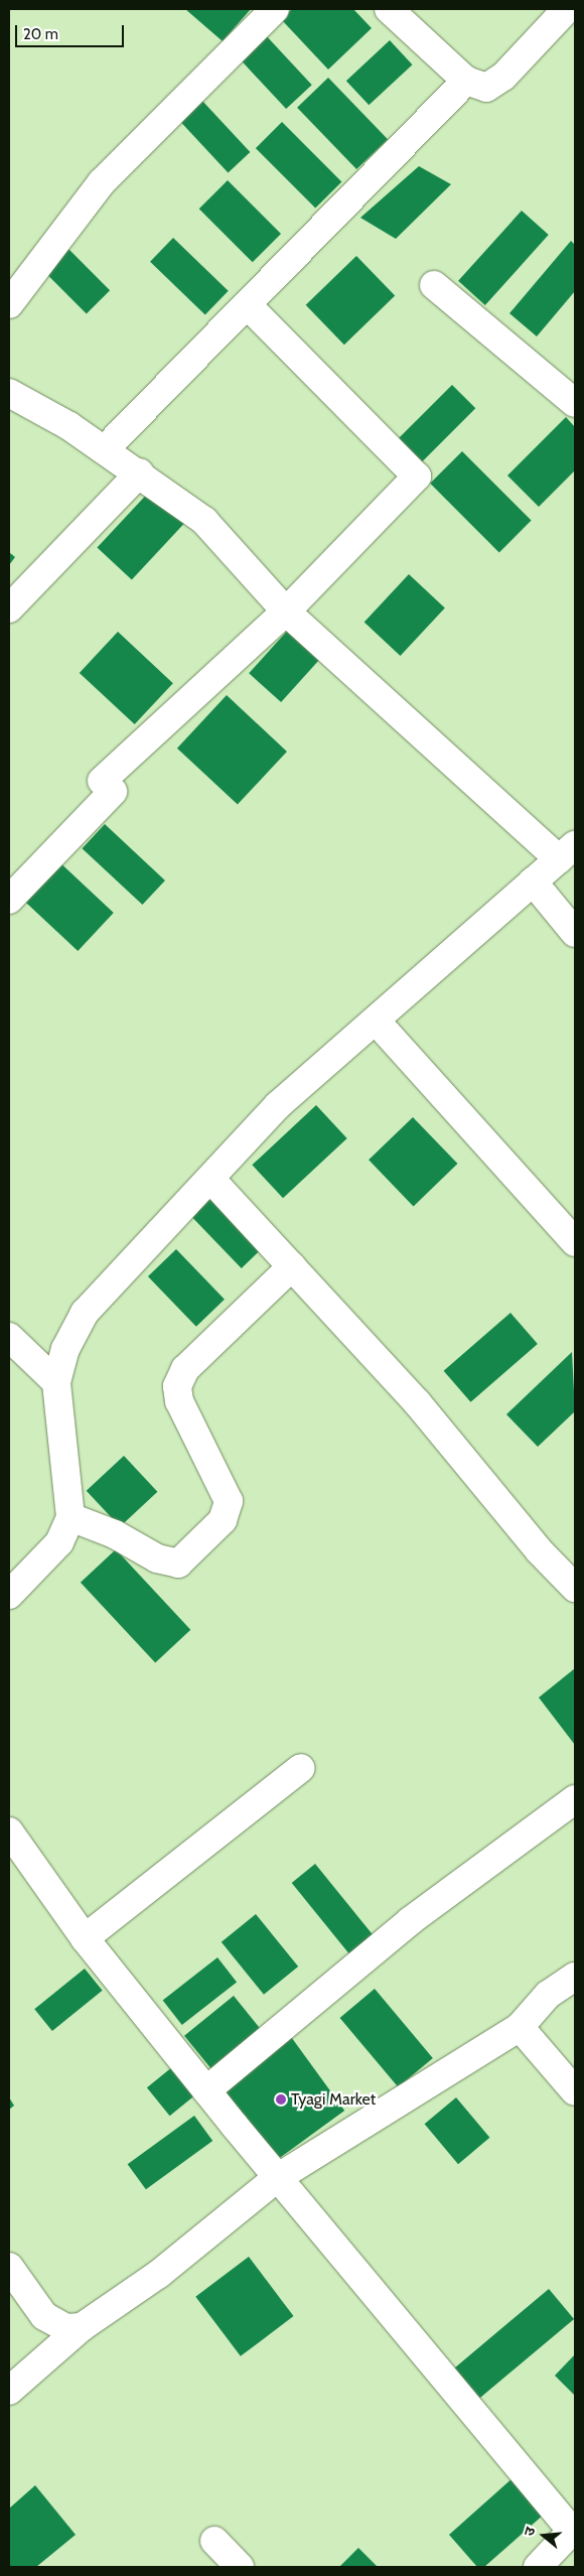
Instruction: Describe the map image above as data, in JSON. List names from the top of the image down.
{
  "places": ["Tyagi Market"],
  "scale_bar": "20 m",
  "north": "left"
}
